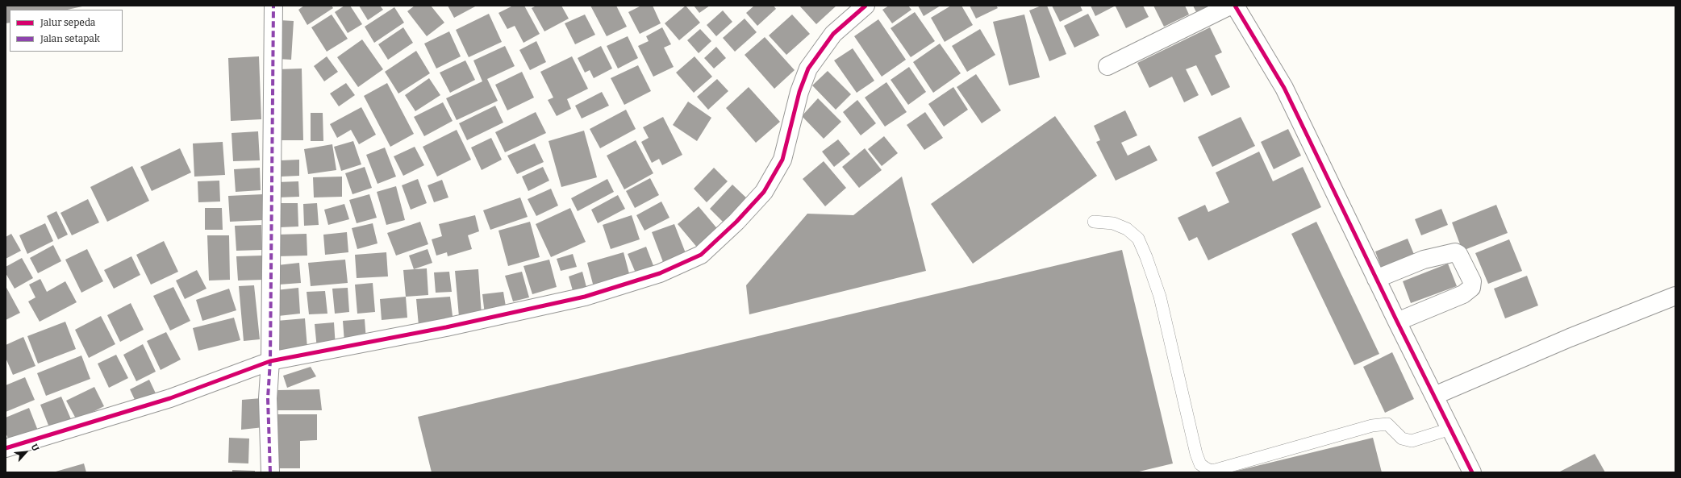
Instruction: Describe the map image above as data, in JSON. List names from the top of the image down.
{
  "legend": ["Jalur sepeda", "Jalan setapak"],
  "north": "top right"
}
